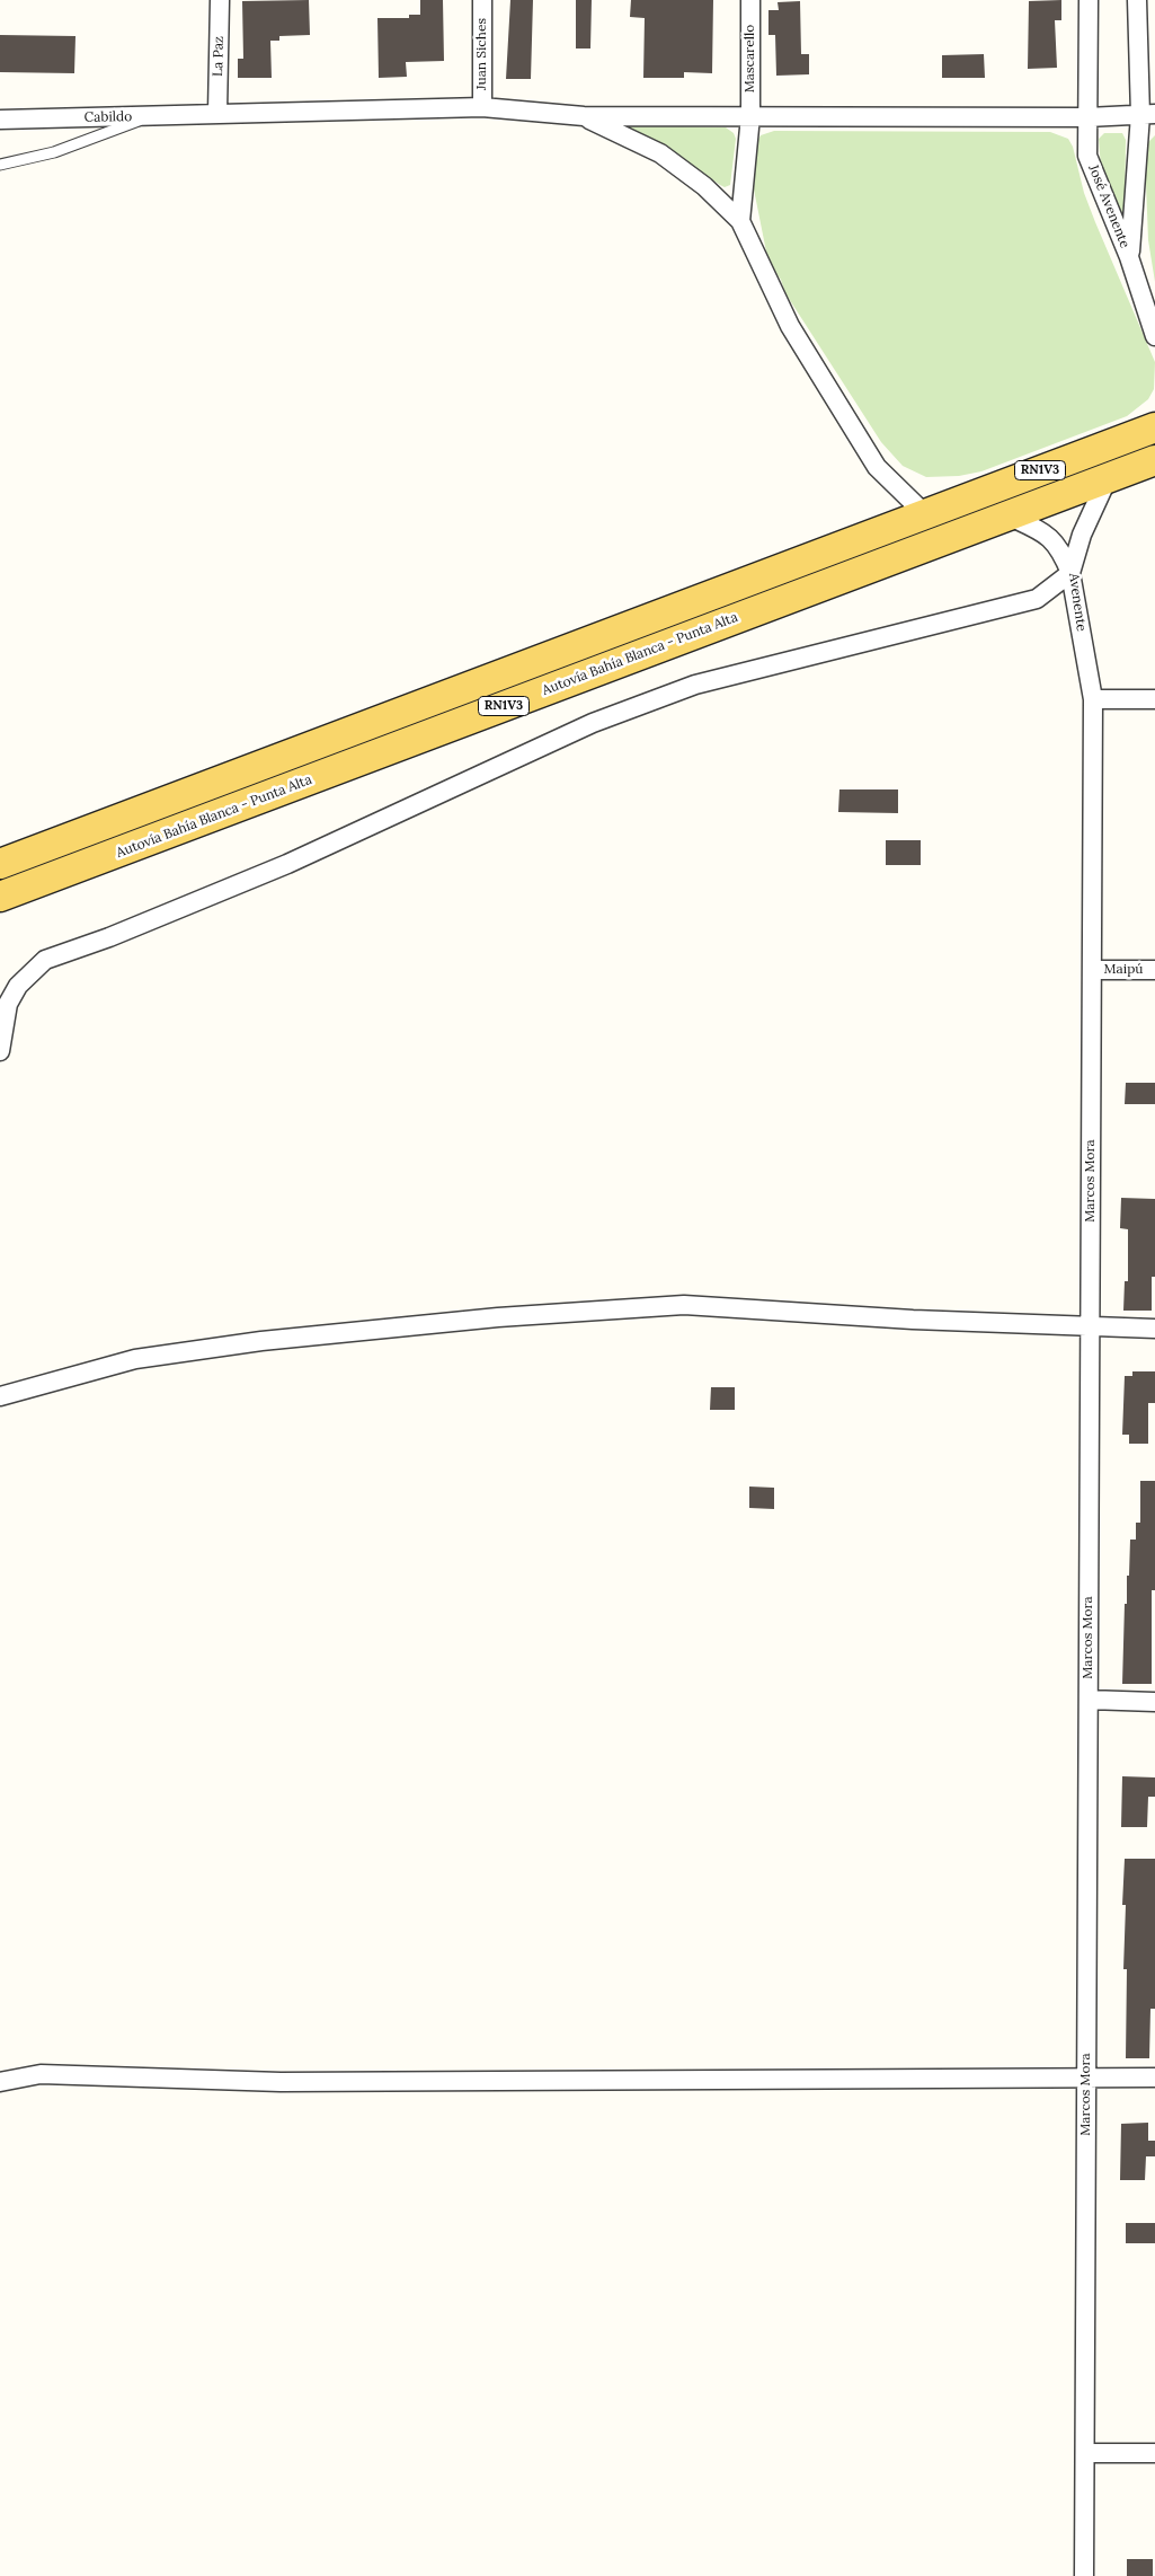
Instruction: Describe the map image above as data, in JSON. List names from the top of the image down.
{
  "streets": {
    "main road": ["RN1V3", "Autovía Bahía Blanca - Punta Alta"],
    "street": [
      "Juan Siches",
      "La Paz",
      "Mascarello",
      "Cabildo",
      "José Avenente",
      "Avenente",
      "Maipú",
      "Marcos Mora"
    ]
  },
  "crossings": [
    ["Juan Siches", "Cabildo"],
    ["La Paz", "Cabildo"],
    ["Mascarello", "Cabildo"],
    ["Cabildo", "José Avenente"],
    ["Avenente", "Autovía Bahía Blanca - Punta Alta"],
    ["Avenente", "Marcos Mora"],
    ["Maipú", "Marcos Mora"]
  ]
}
